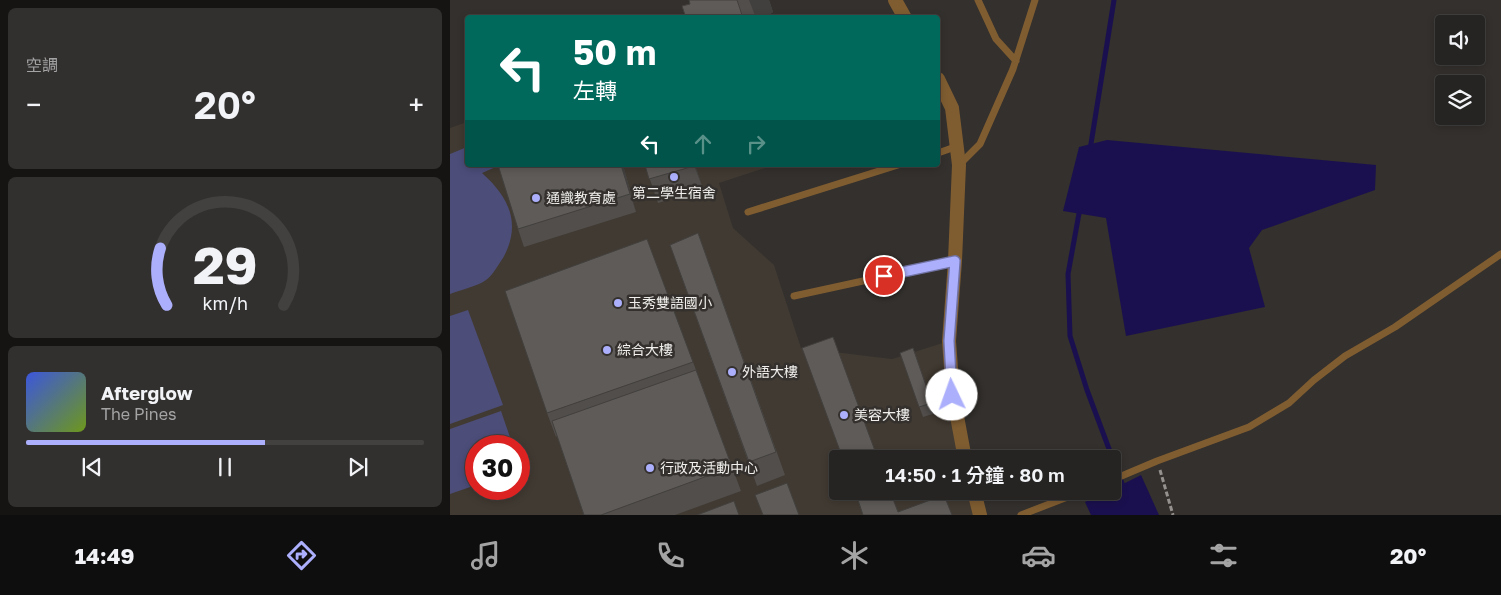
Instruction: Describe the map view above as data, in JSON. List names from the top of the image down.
{
  "places": [
    "第二學生宿舍",
    "通識教育處",
    "玉秀雙語國小",
    "綜合大樓",
    "外語大樓",
    "美容大樓",
    "行政及活動中心"
  ],
  "page": {
    "tile": "空調",
    "turn": ["50 m", "左轉"],
    "heat": ["−", "20°", "+"],
    "song": ["Afterglow", "The Pines"],
    "limit": "30",
    "trip": "14:50 · 1 分鐘 · 80 m",
    "tabs": ["14:49", "20°"],
    "gauge": ["29", "km/h"]
  }
}
